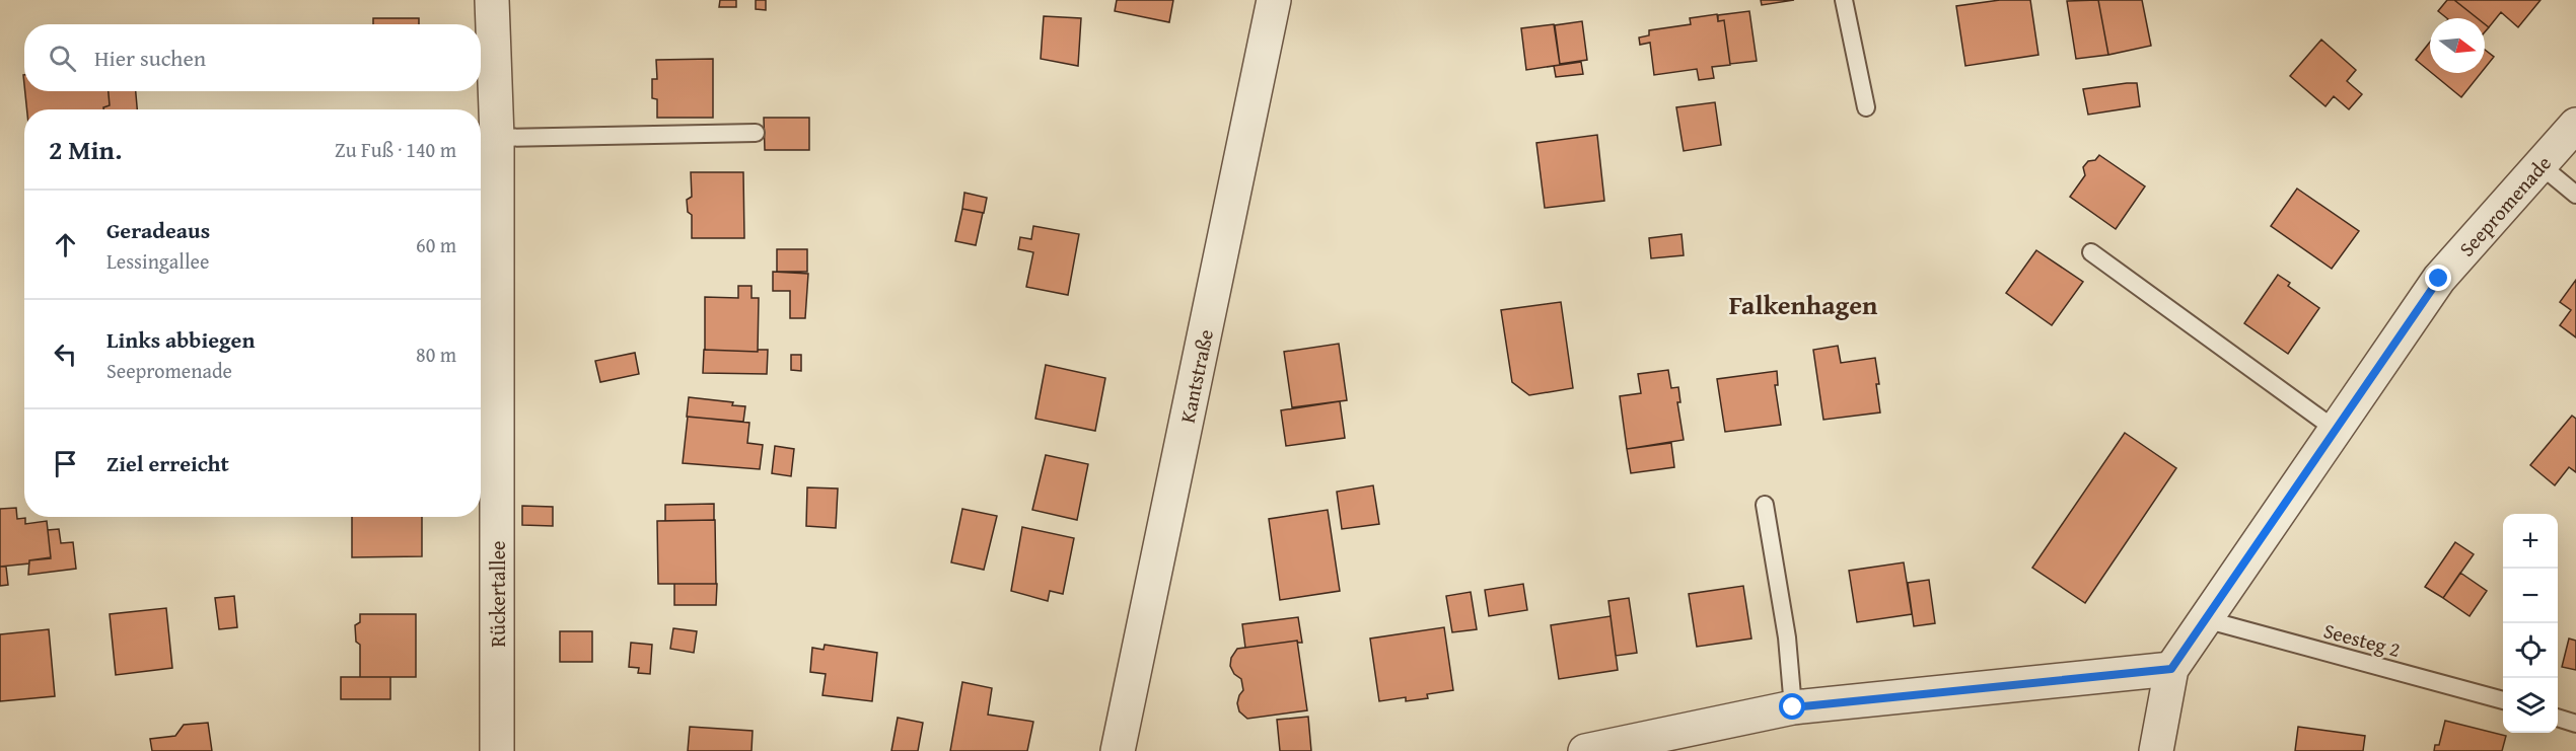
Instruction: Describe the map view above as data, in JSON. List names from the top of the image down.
{
  "streets": {
    "street": ["Seepromenade", "Kantstraße", "Rückertallee"],
    "lane": ["Seesteg 2"]
  },
  "crossings": [
    ["Seepromenade", "Seesteg 2"]
  ],
  "districts": ["Falkenhagen"],
  "north": "right",
  "page": {
    "search": "Hier suchen",
    "heading": ["2 Min.", "Zu Fuß · 140 m"],
    "list": [
      ["Geradeaus", "Lessingallee", "60 m"],
      ["Links abbiegen", "Seepromenade", "80 m"],
      "Ziel erreicht"
    ],
    "map_buttons": ["+", "−"]
  }
}
